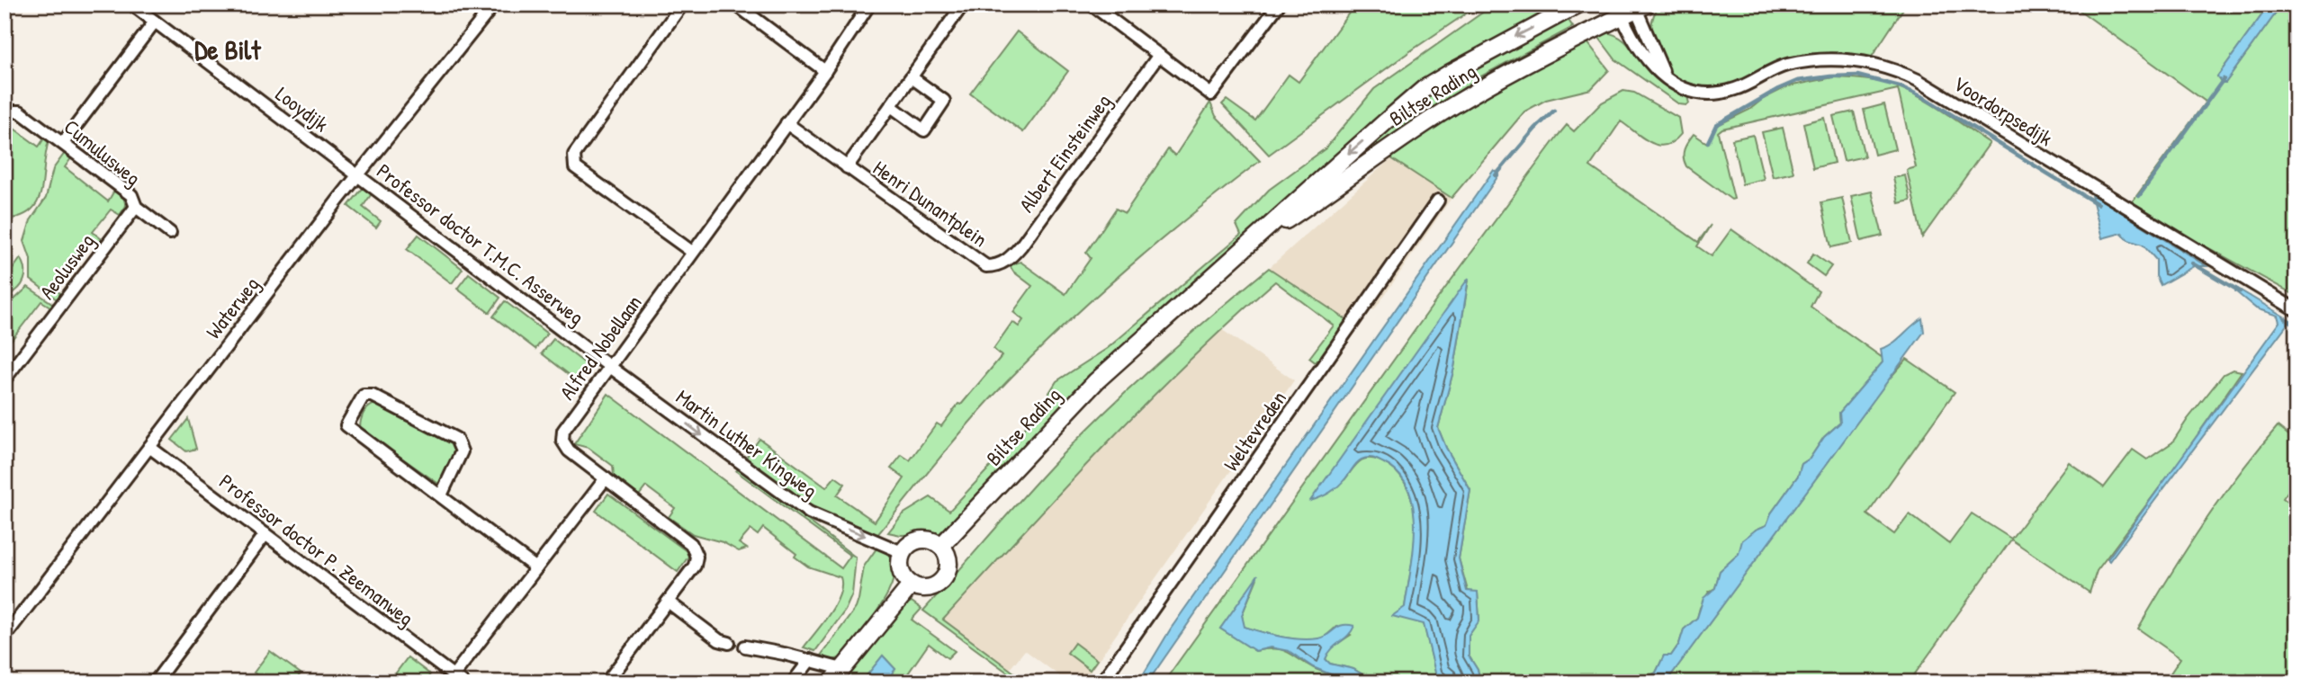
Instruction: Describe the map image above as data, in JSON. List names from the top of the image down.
{
  "streets": {
    "main road": ["Biltse Rading"],
    "street": [
      "Looydijk",
      "Voordorpsedijk",
      "Cumulusweg",
      "Albert Einsteinweg",
      "Henri Dunantplein",
      "Professor doctor T.M.C. Asserweg",
      "Aeolusweg",
      "Waterweg",
      "Alfred Nobellaan",
      "Weltevreden",
      "Martin Luther Kingweg",
      "Professor doctor P. Zeemanweg"
    ]
  },
  "crossings": [
    ["Biltse Rading", "Voordorpsedijk"],
    ["Biltse Rading", "Martin Luther Kingweg"],
    ["Looydijk", "Professor doctor T.M.C. Asserweg"],
    ["Looydijk", "Waterweg"],
    ["Cumulusweg", "Aeolusweg"],
    ["Albert Einsteinweg", "Henri Dunantplein"],
    ["Henri Dunantplein", "Alfred Nobellaan"],
    ["Professor doctor T.M.C. Asserweg", "Waterweg"],
    ["Professor doctor T.M.C. Asserweg", "Alfred Nobellaan"],
    ["Professor doctor T.M.C. Asserweg", "Martin Luther Kingweg"],
    ["Waterweg", "Professor doctor P. Zeemanweg"],
    ["Alfred Nobellaan", "Martin Luther Kingweg"]
  ],
  "one_way": ["Martin Luther Kingweg"],
  "districts": ["De Bilt"]
}
